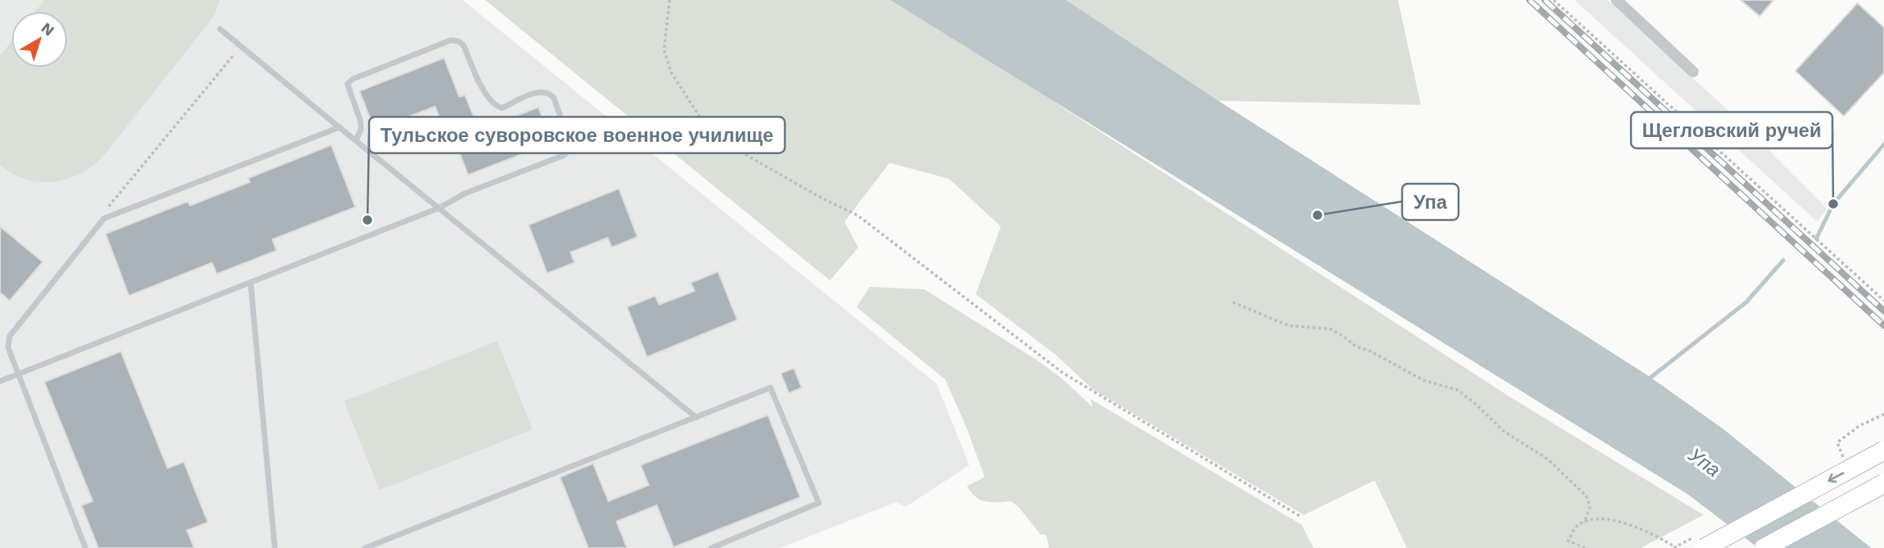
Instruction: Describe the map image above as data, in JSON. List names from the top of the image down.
{
  "water": ["Упа"],
  "places": ["Щегловский ручей", "Упа", "Тульское суворовское военное училище"],
  "north": "top right"
}
